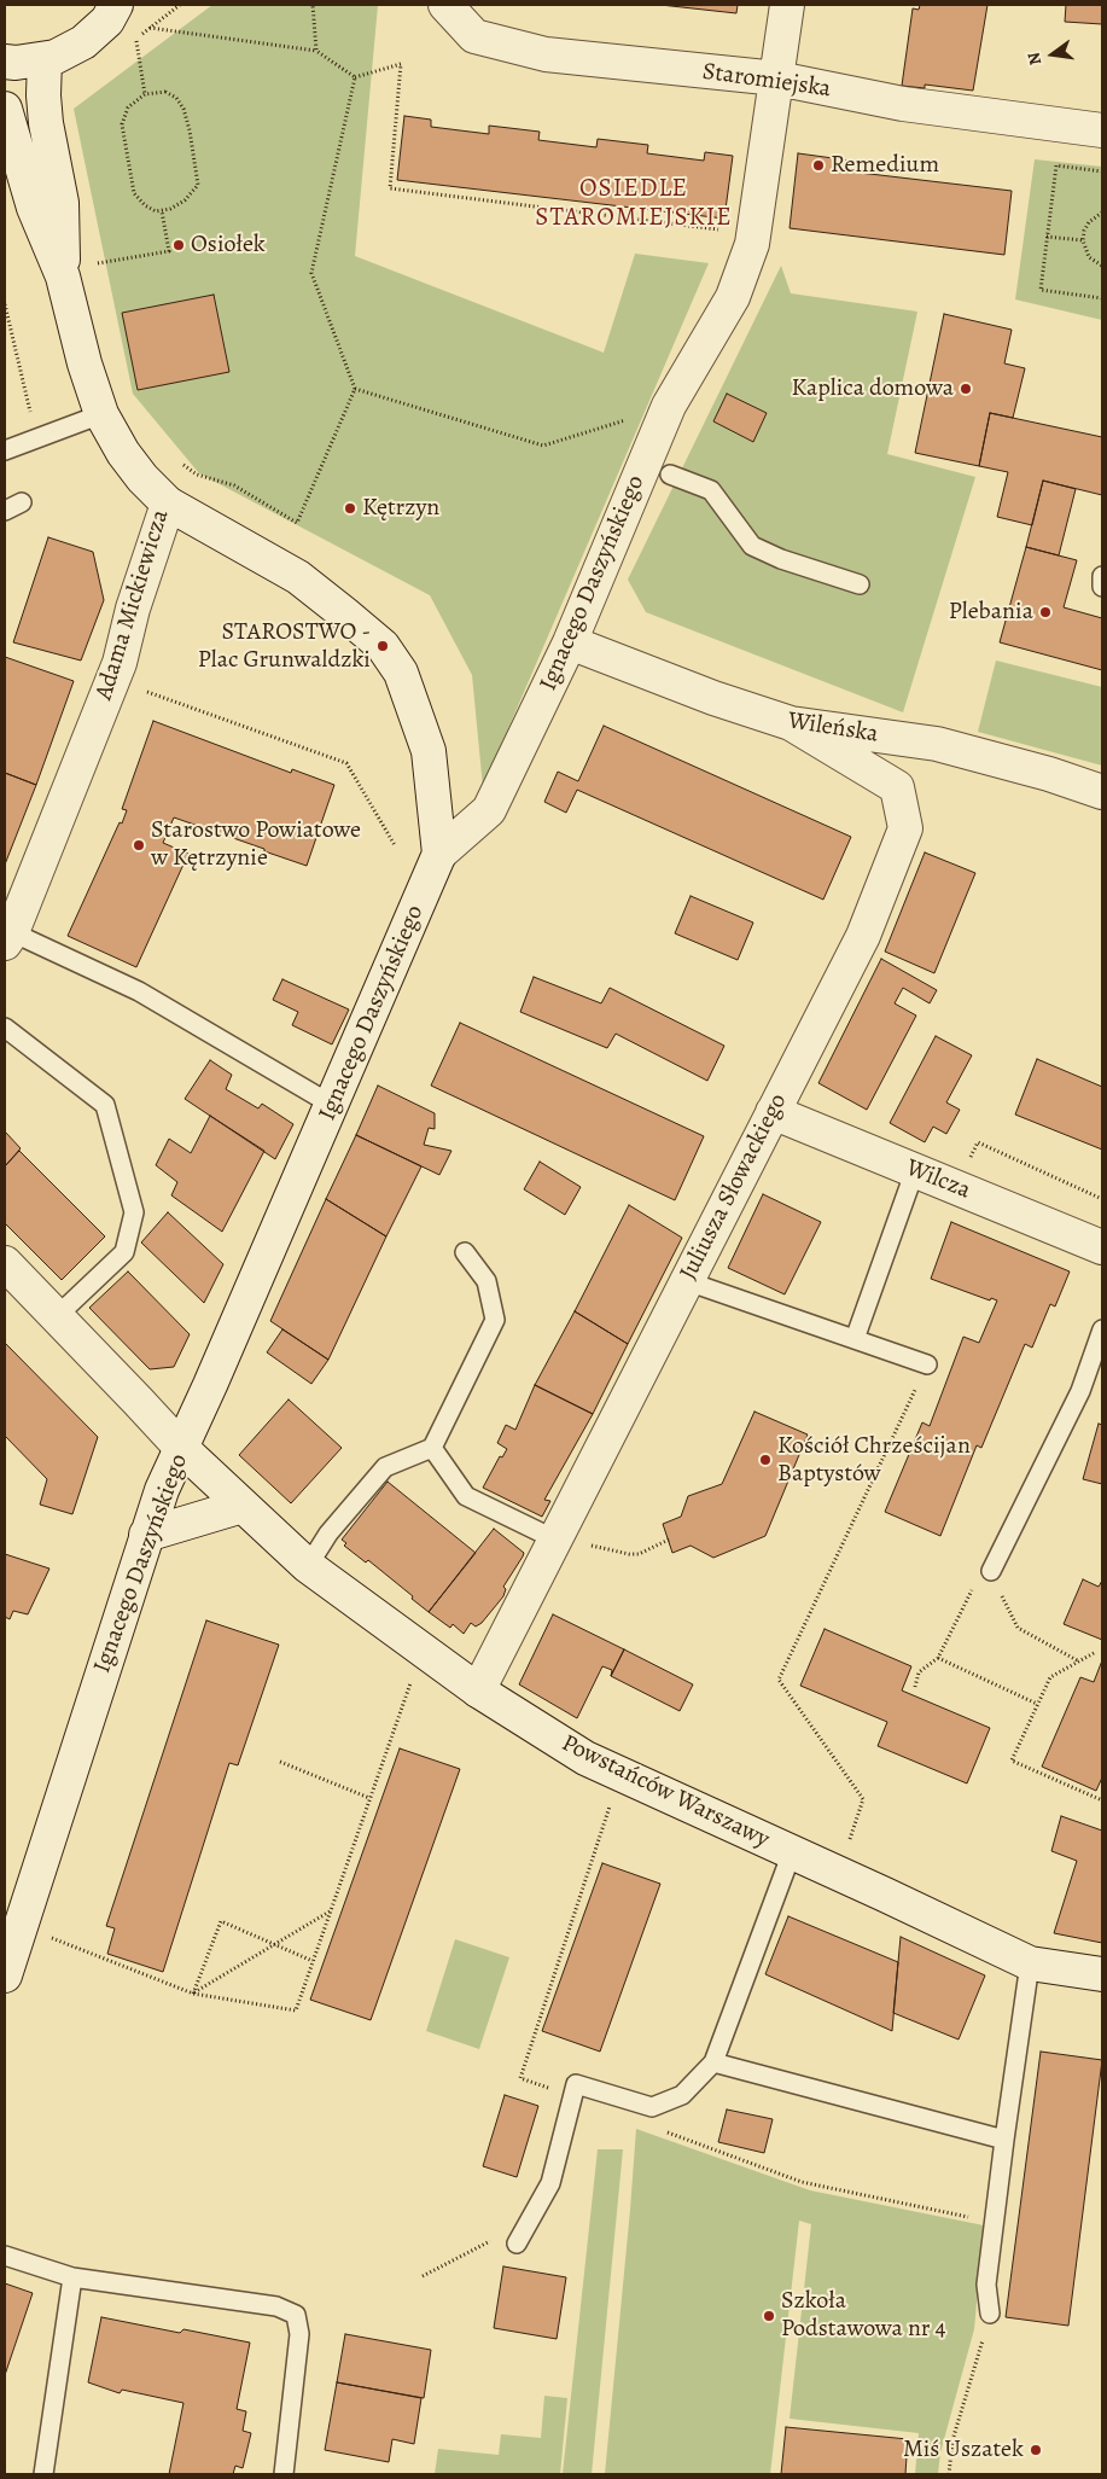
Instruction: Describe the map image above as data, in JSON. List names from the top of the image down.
{
  "streets": {
    "street": [
      "Staromiejska",
      "Ignacego Daszyńskiego",
      "Adama Mickiewicza",
      "Wileńska",
      "Wilcza",
      "Juliusza Słowackiego",
      "Powstańców Warszawy"
    ]
  },
  "crossings": [
    ["Staromiejska", "Ignacego Daszyńskiego"],
    ["Ignacego Daszyńskiego", "Wileńska"],
    ["Ignacego Daszyńskiego", "Powstańców Warszawy"],
    ["Wileńska", "Juliusza Słowackiego"],
    ["Wilcza", "Juliusza Słowackiego"],
    ["Juliusza Słowackiego", "Powstańców Warszawy"]
  ],
  "districts": ["OSIEDLE STAROMIEJSKIE"],
  "places": [
    "Remedium",
    "Osiołek",
    "Kaplica domowa",
    "Kętrzyn",
    "Plebania",
    "STAROSTWO - Plac Grunwaldzki",
    "Starostwo Powiatowe w Kętrzynie",
    "Kościół Chrześcijan Baptystów",
    "Szkoła Podstawowa nr 4",
    "Miś Uszatek"
  ],
  "north": "left"
}
